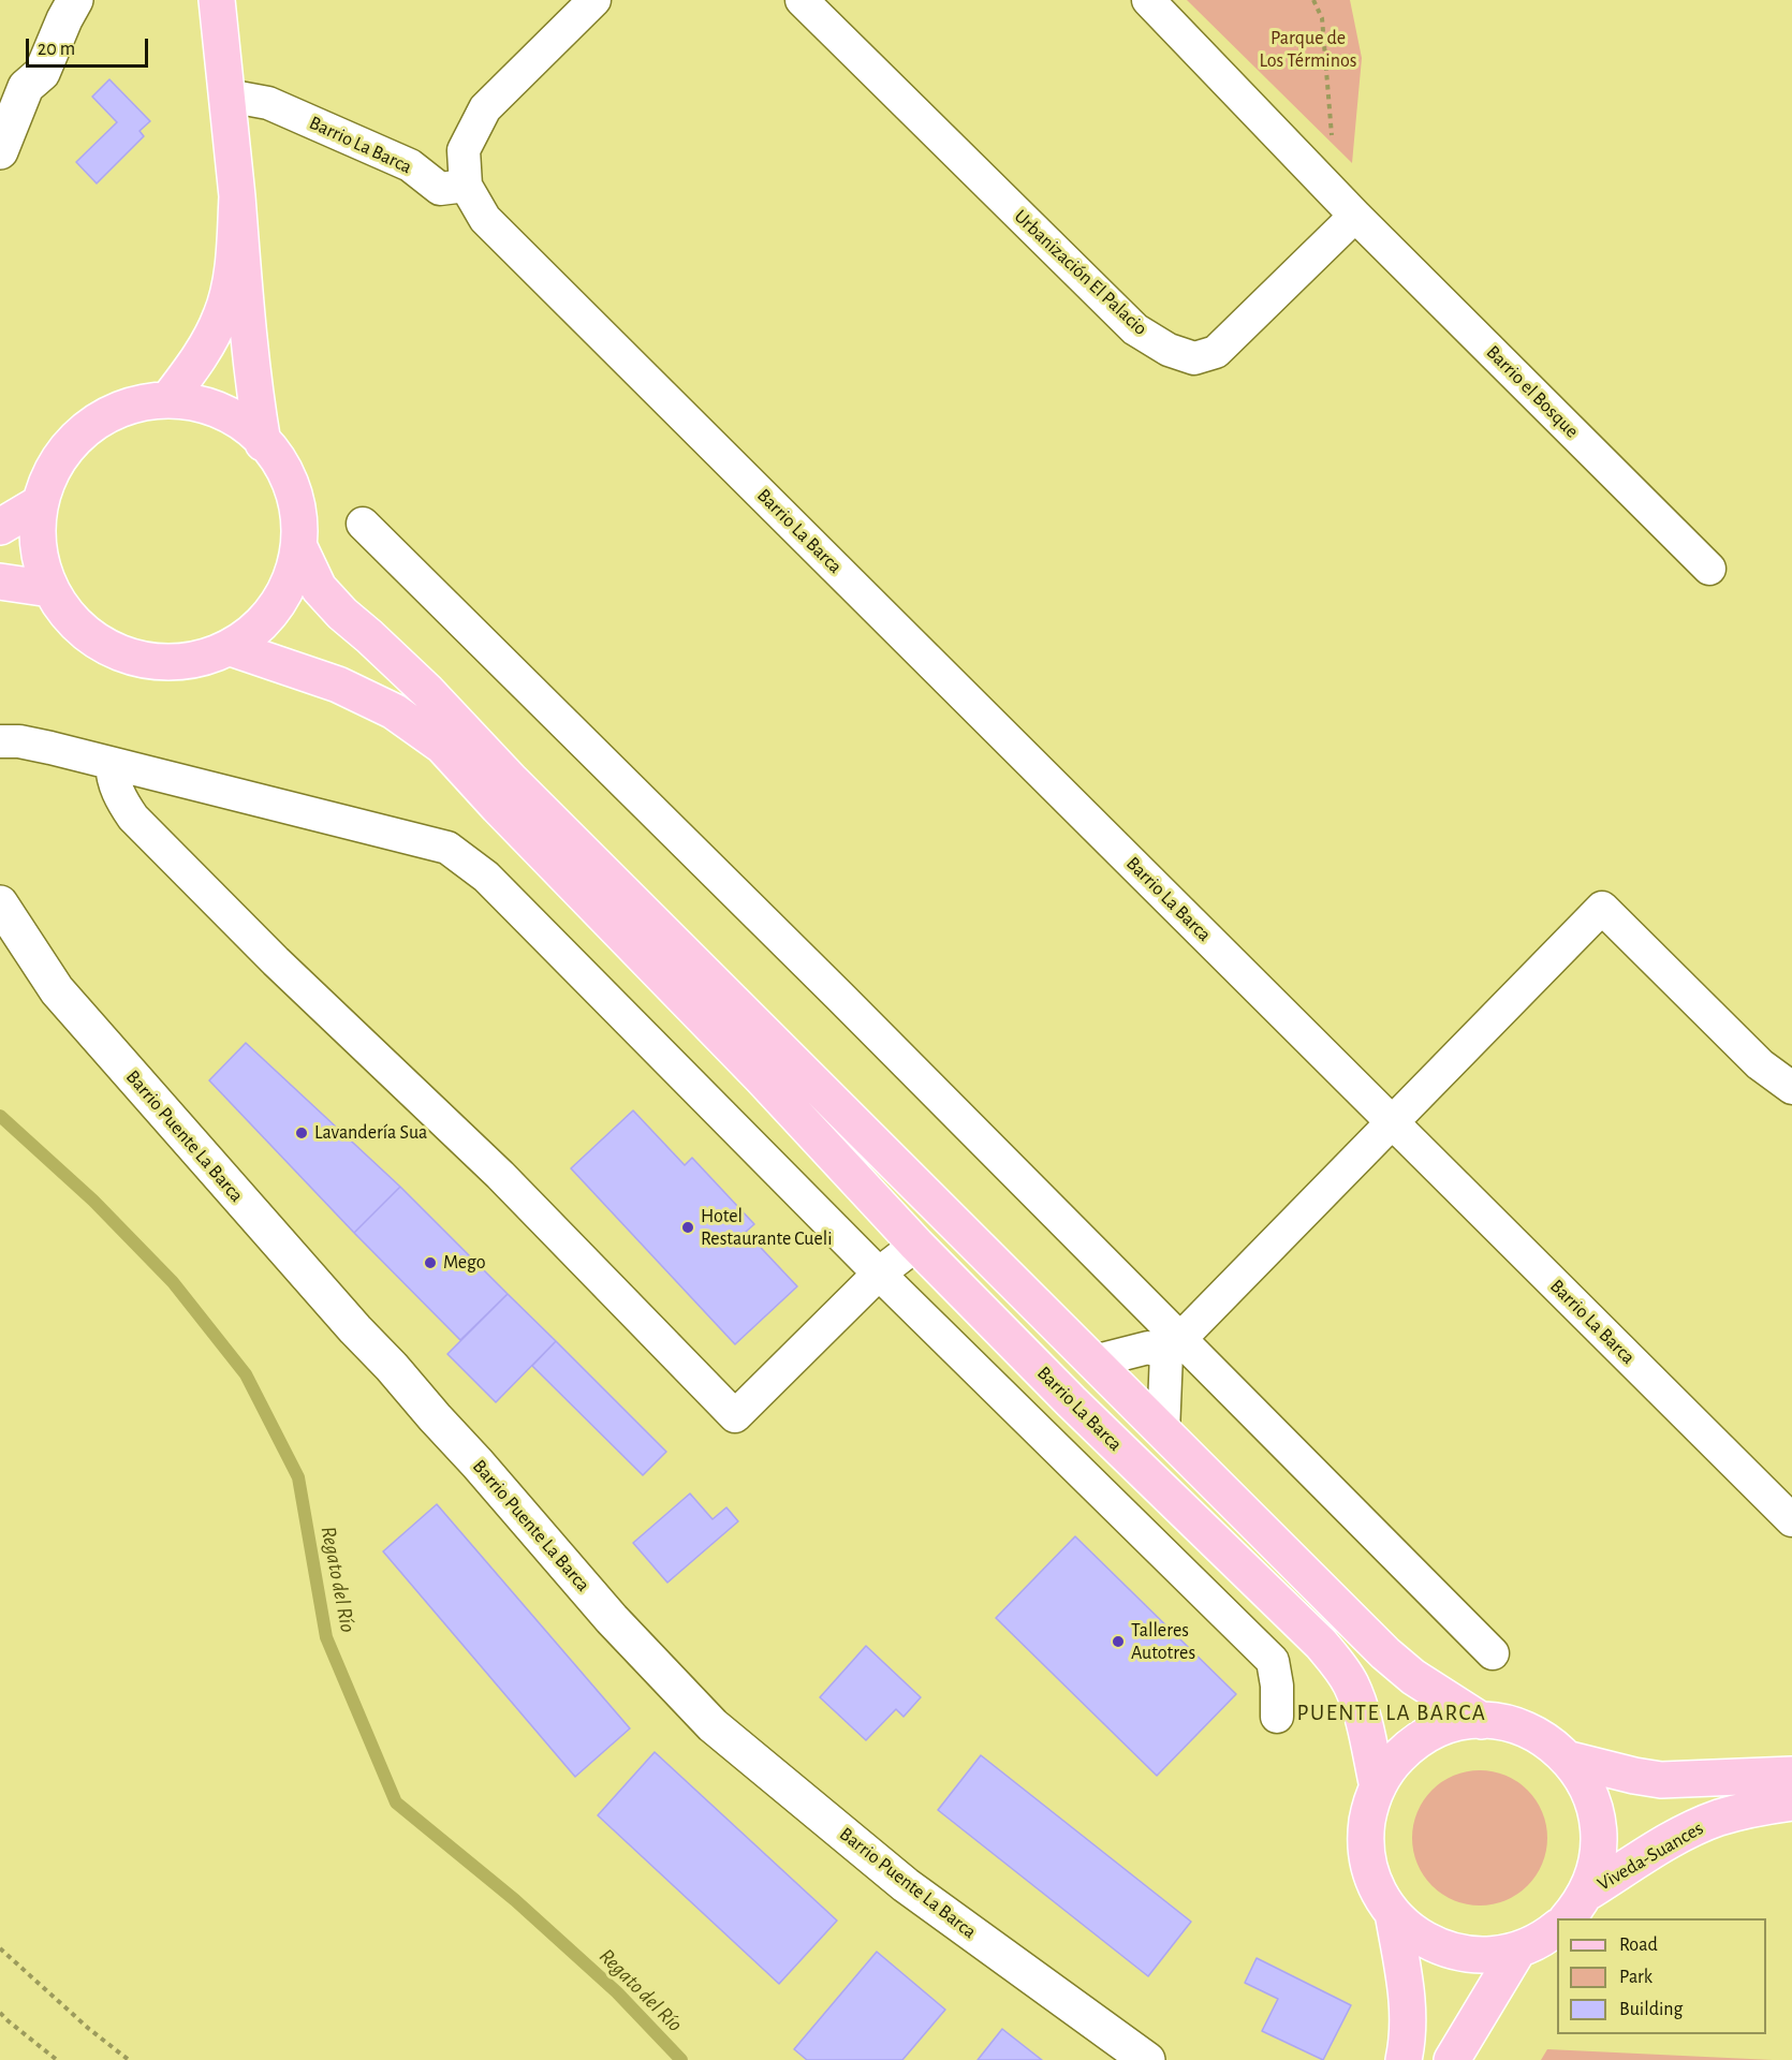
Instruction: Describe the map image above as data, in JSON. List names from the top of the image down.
{
  "streets": {
    "main road": ["Barrio La Barca", "Viveda-Suances"],
    "street": ["Urbanización El Palacio", "Barrio el Bosque", "Barrio Puente La Barca"]
  },
  "crossings": [
    ["Urbanización El Palacio", "Barrio el Bosque"]
  ],
  "districts": ["PUENTE LA BARCA"],
  "water": ["Regato del Río"],
  "parks": ["Parque de Los Términos"],
  "places": [
    "Lavandería Sua",
    "Hotel Restaurante Cueli",
    "Mego",
    "Talleres Autotres"
  ],
  "legend": ["Road", "Park", "Building"],
  "scale_bar": "20 m"
}
